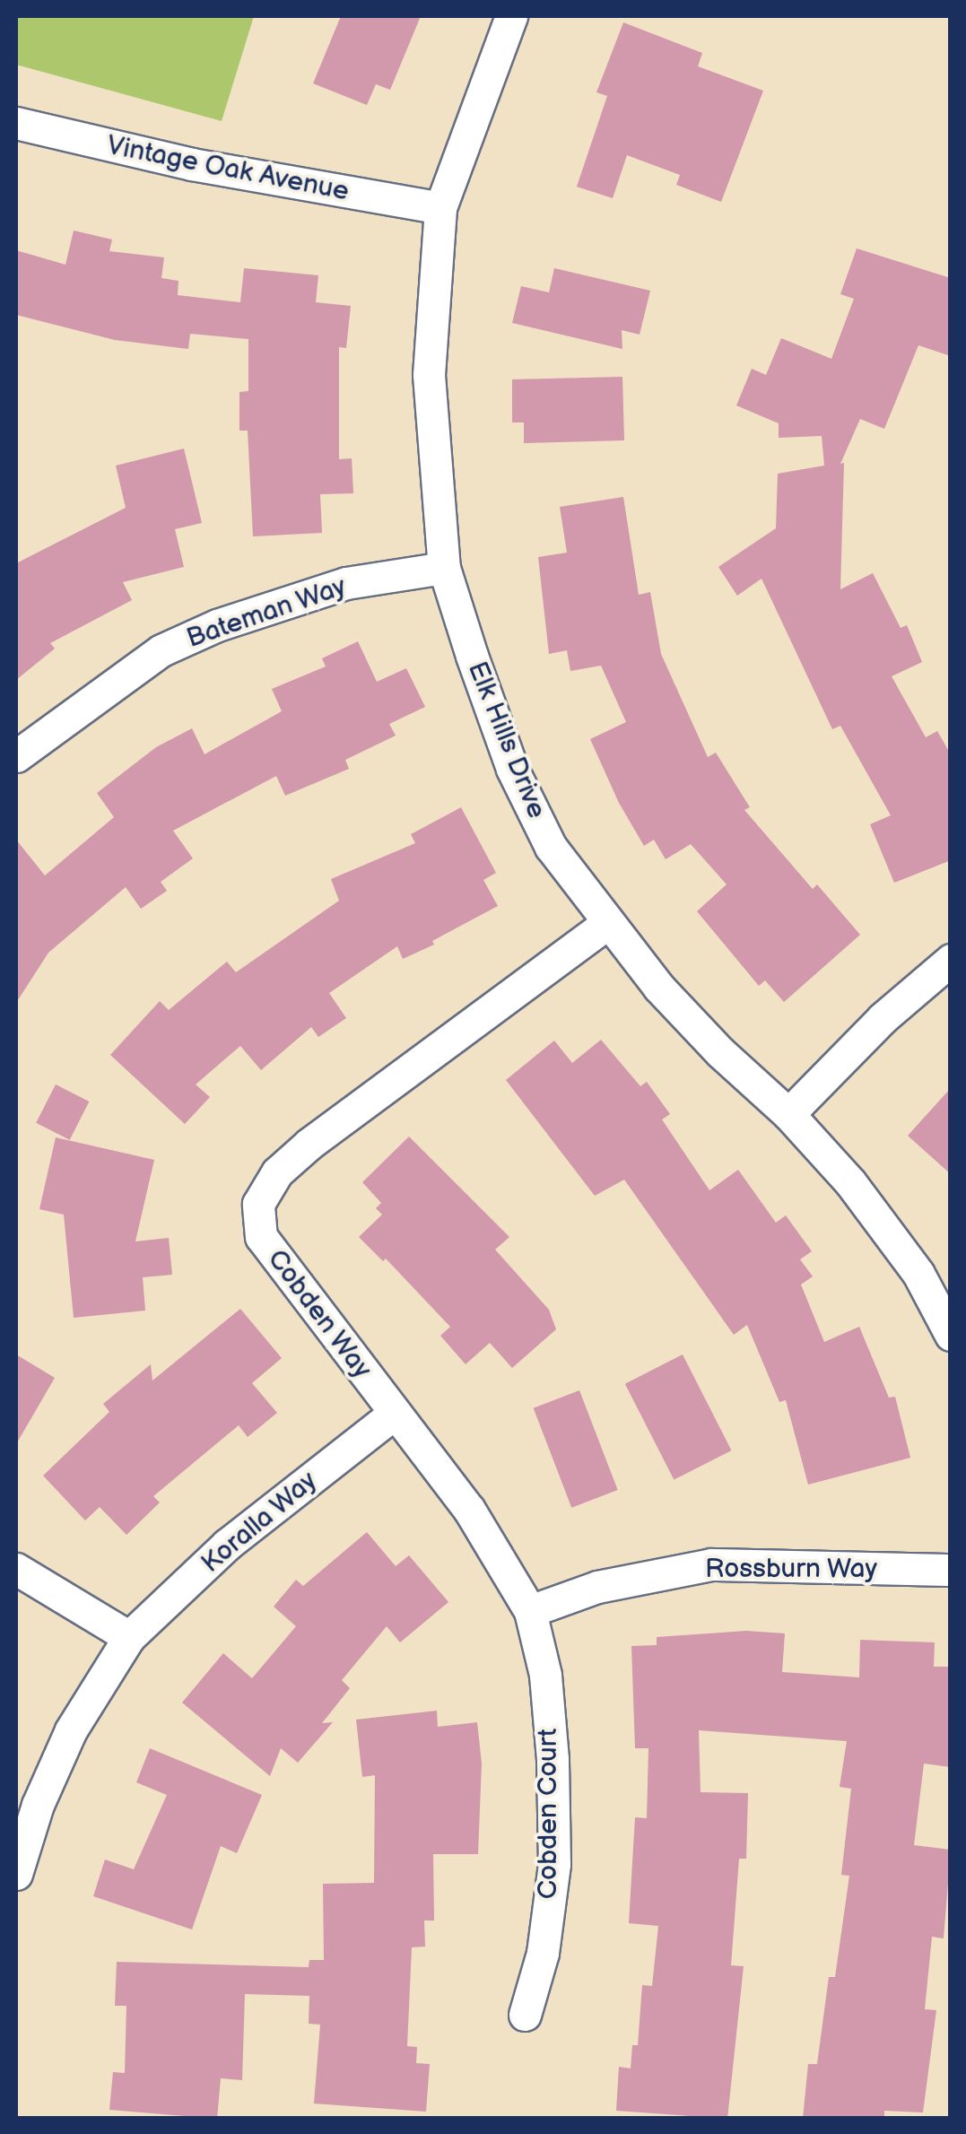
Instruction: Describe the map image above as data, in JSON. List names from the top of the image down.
{
  "streets": {
    "street": [
      "Vintage Oak Avenue",
      "Bateman Way",
      "Elk Hills Drive",
      "Cobden Way",
      "Koralla Way",
      "Rossburn Way",
      "Cobden Court"
    ]
  },
  "crossings": [
    ["Vintage Oak Avenue", "Elk Hills Drive"],
    ["Bateman Way", "Elk Hills Drive"],
    ["Elk Hills Drive", "Cobden Way"],
    ["Cobden Way", "Koralla Way"],
    ["Cobden Way", "Rossburn Way"],
    ["Cobden Way", "Cobden Court"],
    ["Rossburn Way", "Cobden Court"]
  ]
}
